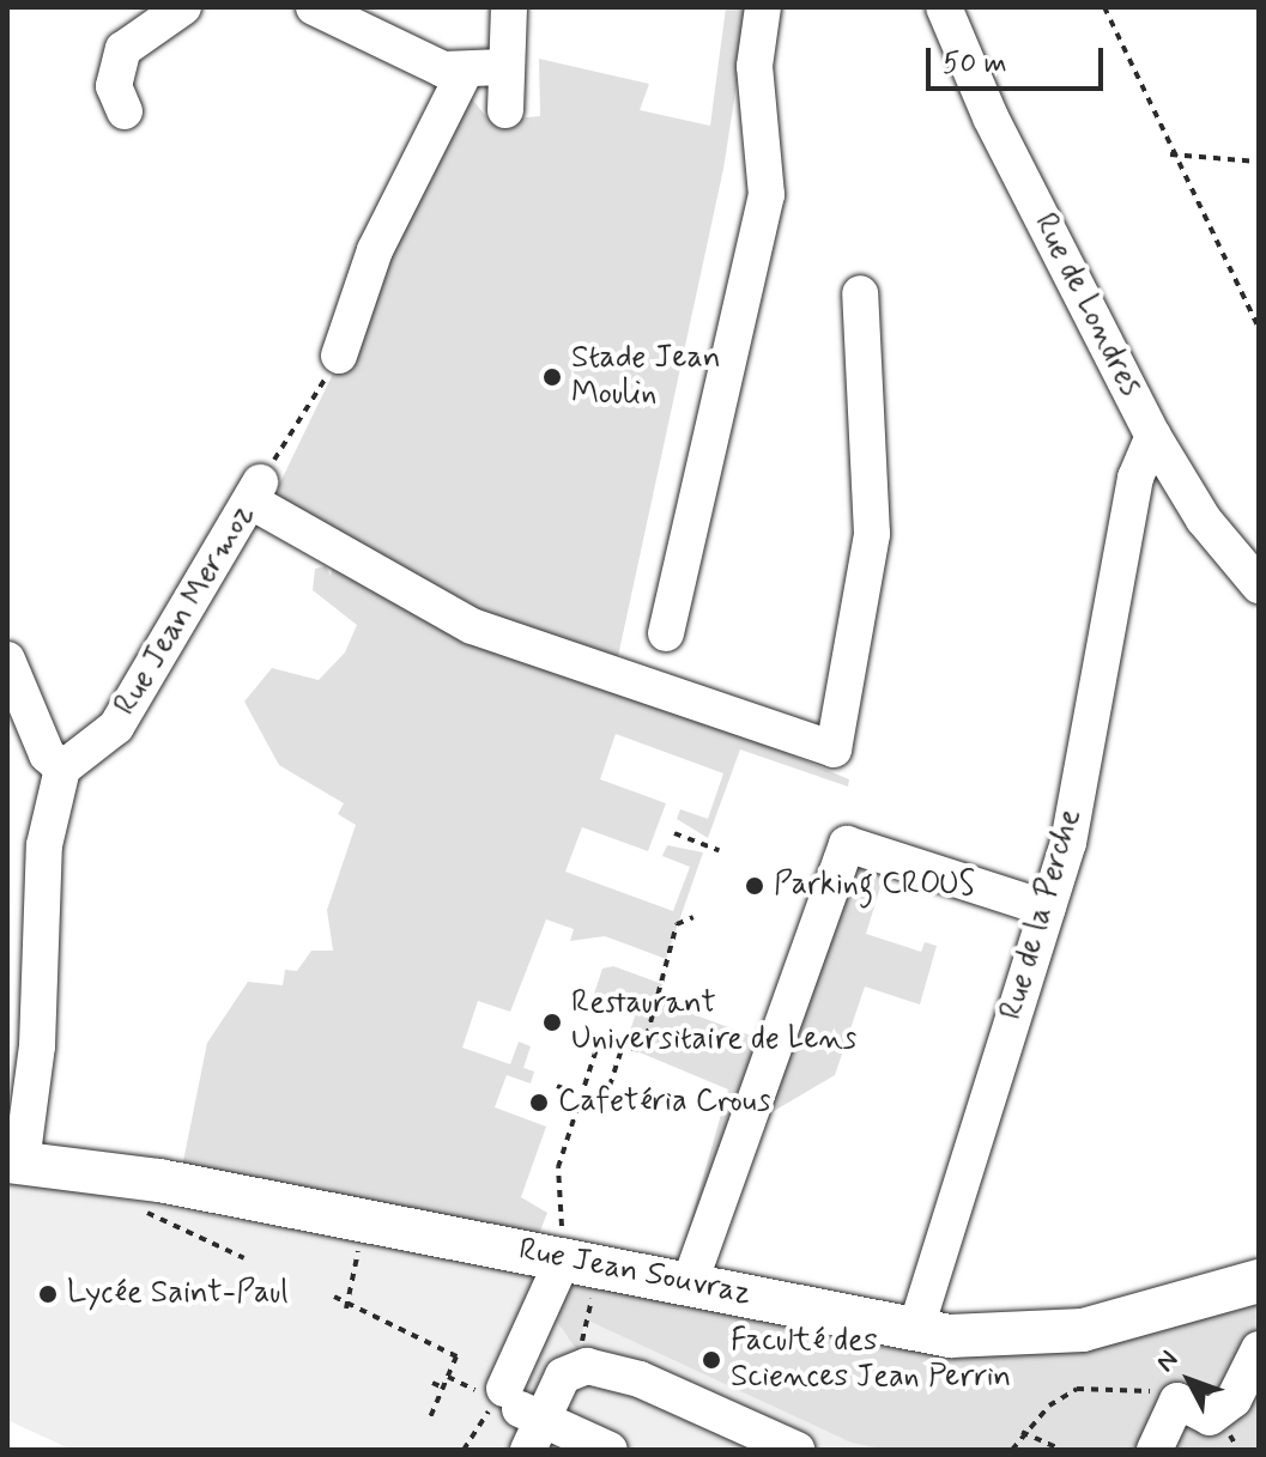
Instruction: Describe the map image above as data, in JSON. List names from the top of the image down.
{
  "streets": {
    "main road": ["Rue Jean Souvraz"],
    "street": ["Rue de Londres", "Rue Jean Mermoz", "Rue de la Perche"]
  },
  "crossings": [
    ["Rue de Londres", "Rue de la Perche"],
    ["Rue de la Perche", "Rue Jean Souvraz"]
  ],
  "places": [
    "Stade Jean Moulin",
    "Parking CROUS",
    "Restaurant Universitaire de Lens",
    "Cafetéria Crous",
    "Lycée Saint-Paul",
    "Faculté des Sciences Jean Perrin"
  ],
  "scale_bar": "50 m",
  "north": "top left"
}
